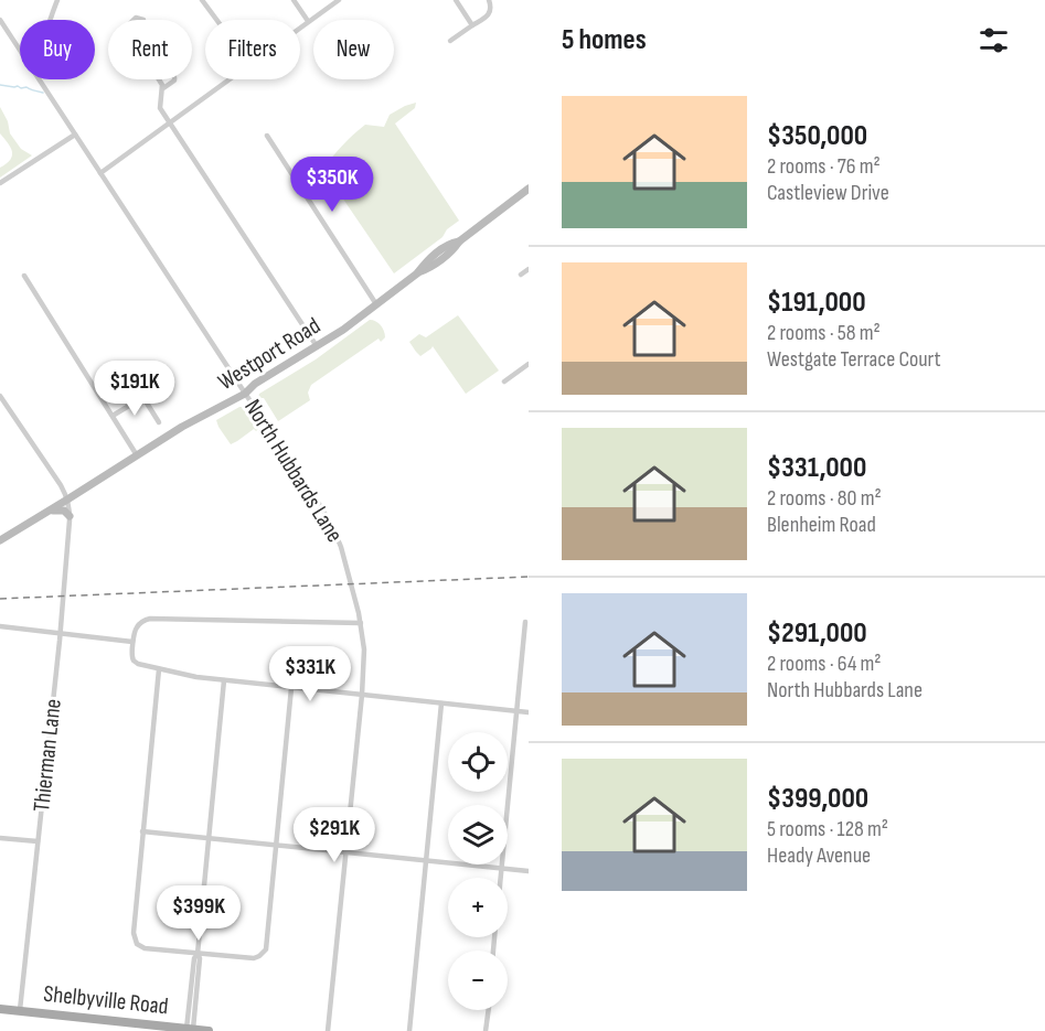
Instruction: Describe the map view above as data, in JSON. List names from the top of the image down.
{
  "streets": {
    "main road": ["Westport Road", "Shelbyville Road"],
    "street": ["North Hubbards Lane", "Thierman Lane"]
  },
  "crossings": [
    ["Westport Road", "North Hubbards Lane"],
    ["Westport Road", "Thierman Lane"],
    ["Thierman Lane", "Shelbyville Road"]
  ],
  "page": {
    "heading": "5 homes",
    "chip": [
      "Buy",
      "Rent",
      "Filters",
      "New"
    ],
    "list": [
      {
        "name": "$350,000",
        "note": "2 rooms · 76 m² · Castleview Drive"
      },
      {
        "name": "$191,000",
        "note": "2 rooms · 58 m² · Westgate Terrace Court"
      },
      {
        "name": "$331,000",
        "note": "2 rooms · 80 m² · Blenheim Road"
      },
      {
        "name": "$291,000",
        "note": "2 rooms · 64 m² · North Hubbards Lane"
      },
      {
        "name": "$399,000",
        "note": "5 rooms · 128 m² · Heady Avenue"
      }
    ],
    "price": [
      "$350K",
      "$191K",
      "$331K",
      "$291K",
      "$399K"
    ],
    "map_buttons": ["+", "−"]
  }
}
